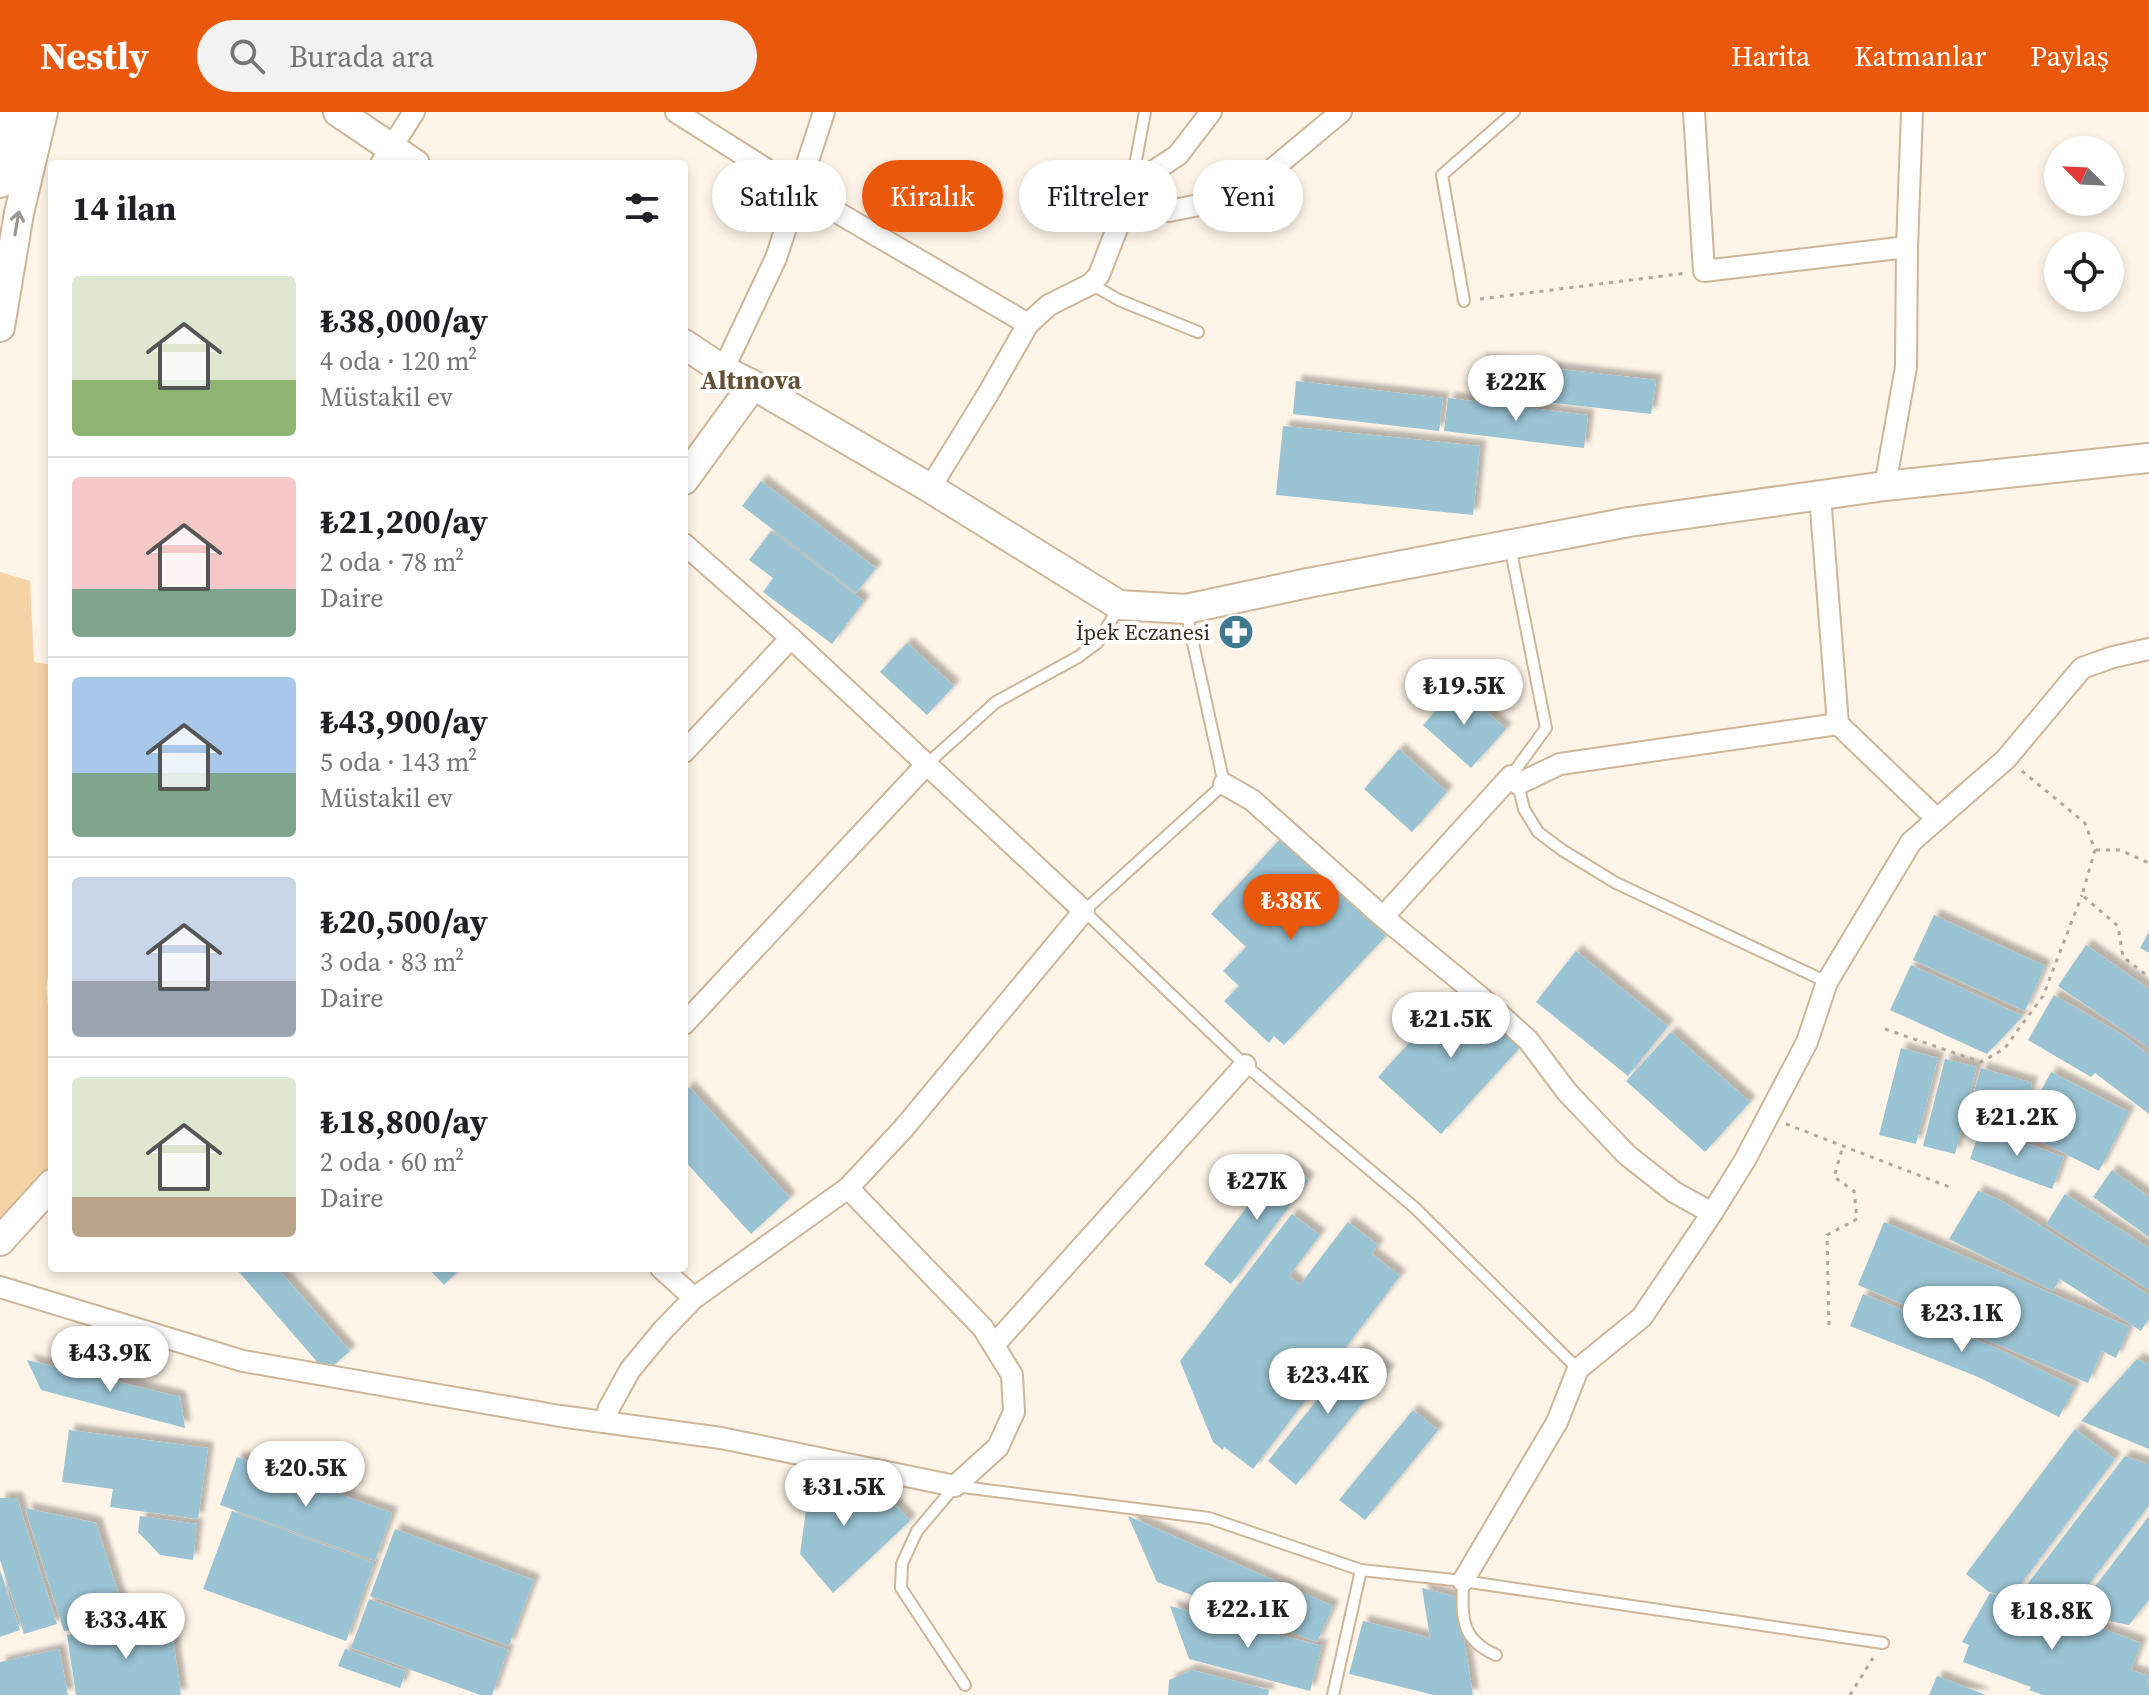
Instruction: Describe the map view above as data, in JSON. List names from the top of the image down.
{
  "districts": ["Altınova"],
  "places": {
    "pharmacy": ["İpek Eczanesi"]
  },
  "north": "top left",
  "page": {
    "header": "Nestly",
    "search": "Burada ara",
    "nav": ["Harita", "Katmanlar", "Paylaş"],
    "chip": [
      "Satılık",
      "Kiralık",
      "Filtreler",
      "Yeni"
    ],
    "heading": "14 ilan",
    "list": [
      {
        "name": "₺38,000/ay",
        "note": "4 oda · 120 m² · Müstakil ev"
      },
      {
        "name": "₺21,200/ay",
        "note": "2 oda · 78 m² · Daire"
      },
      {
        "name": "₺43,900/ay",
        "note": "5 oda · 143 m² · Müstakil ev"
      },
      {
        "name": "₺20,500/ay",
        "note": "3 oda · 83 m² · Daire"
      },
      {
        "name": "₺18,800/ay",
        "note": "2 oda · 60 m² · Daire"
      }
    ],
    "price": [
      "₺22K",
      "₺19.5K",
      "₺38K",
      "₺21.5K",
      "₺21.2K",
      "₺27K",
      "₺23.1K",
      "₺43.9K",
      "₺23.4K",
      "₺20.5K",
      "₺31.5K",
      "₺22.1K",
      "₺18.8K",
      "₺33.4K"
    ]
  }
}
